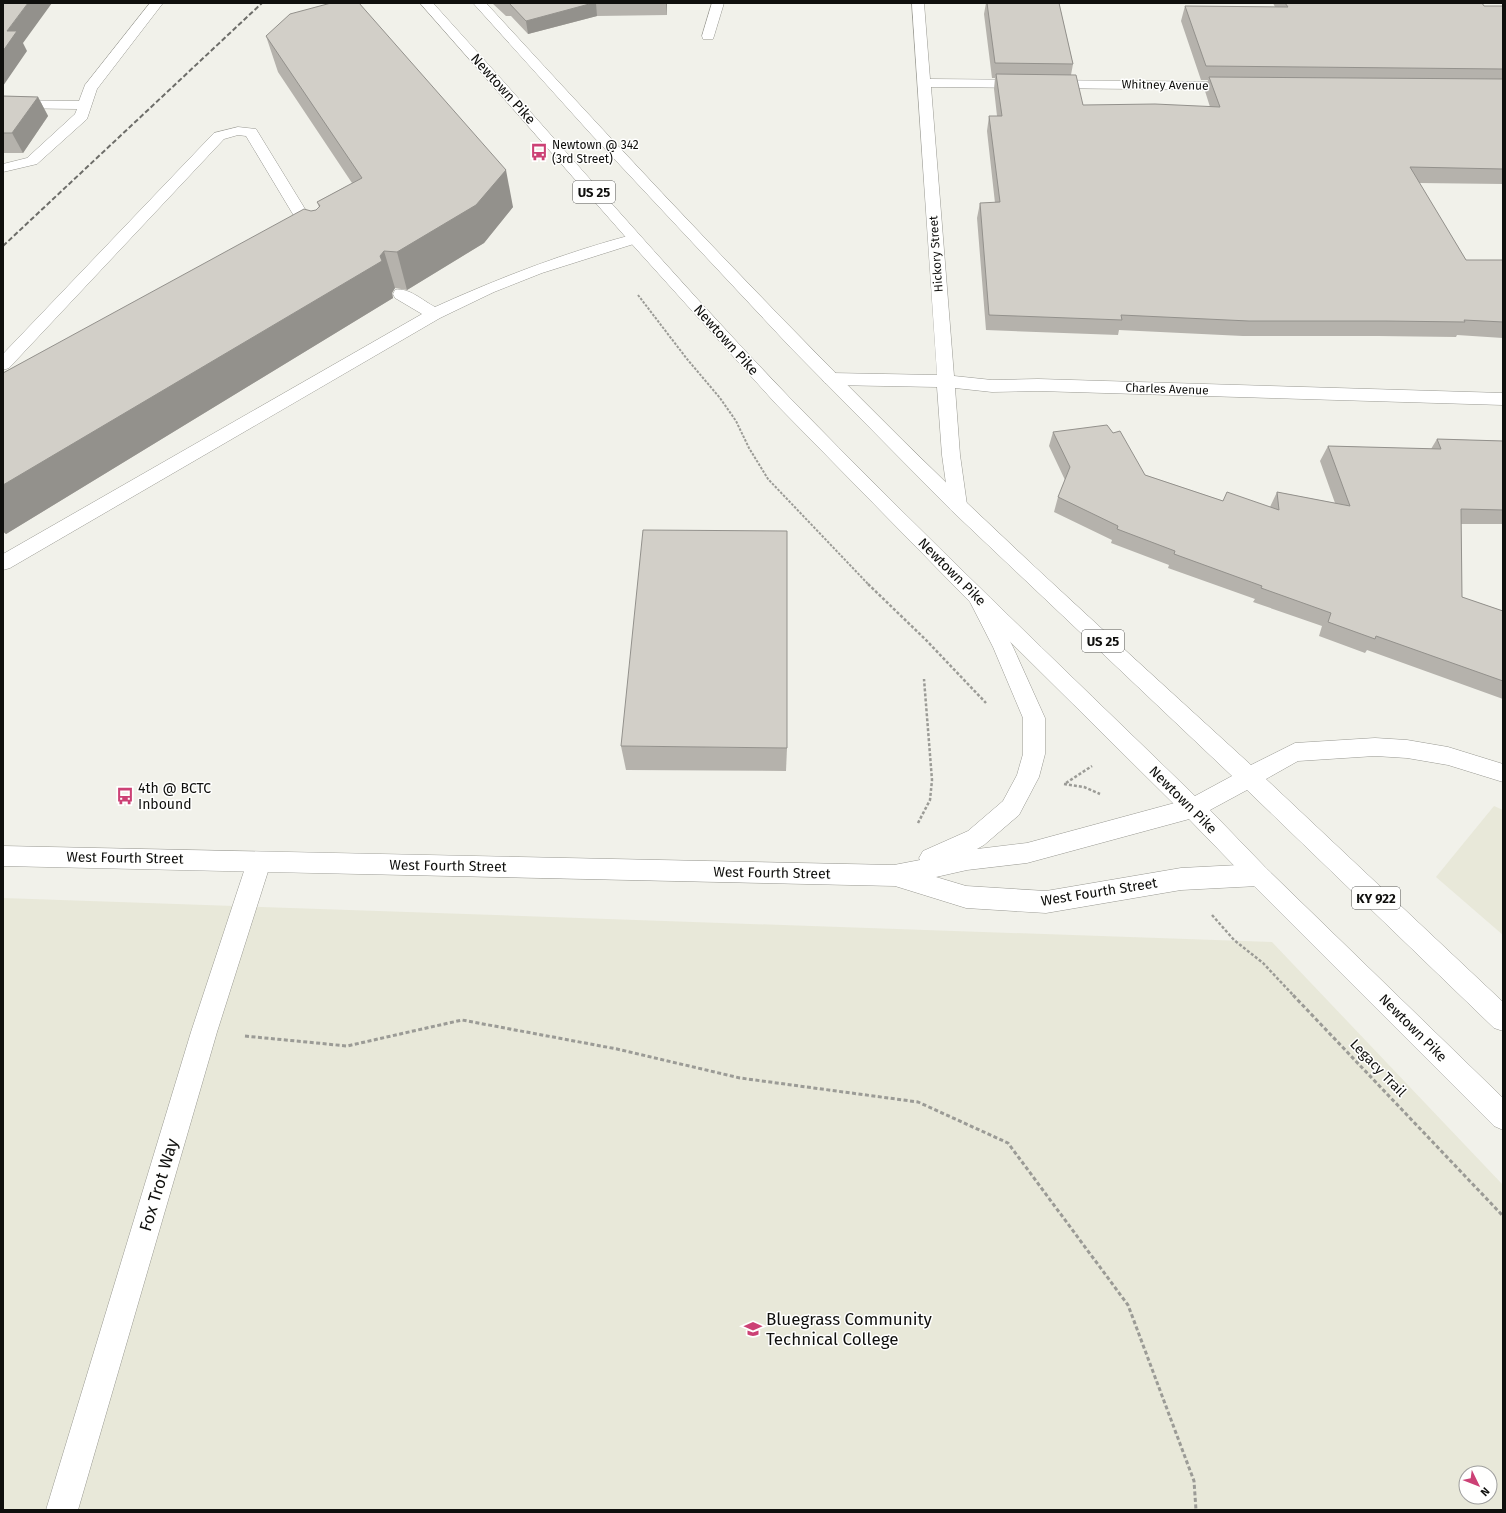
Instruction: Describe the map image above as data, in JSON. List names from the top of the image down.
{
  "streets": {
    "main road": [
      "Whitney Avenue",
      "Newtown Pike",
      "US 25",
      "Hickory Street",
      "Charles Avenue",
      "West Fourth Street",
      "KY 922",
      "Fox Trot Way"
    ],
    "path": ["Legacy Trail"]
  },
  "crossings": [
    ["Whitney Avenue", "Hickory Street"],
    ["Newtown Pike", "West Fourth Street"],
    ["US 25", "Hickory Street"],
    ["US 25", "Charles Avenue"],
    ["US 25", "West Fourth Street"],
    ["US 25", "KY 922"],
    ["Hickory Street", "Charles Avenue"],
    ["West Fourth Street", "KY 922"],
    ["West Fourth Street", "Fox Trot Way"]
  ],
  "places": {
    "bus stop": ["Newtown @ 342 (3rd Street)", "4th @ BCTC Inbound"],
    "school or university": ["Bluegrass Community Technical College"]
  },
  "north": "bottom right"
}
